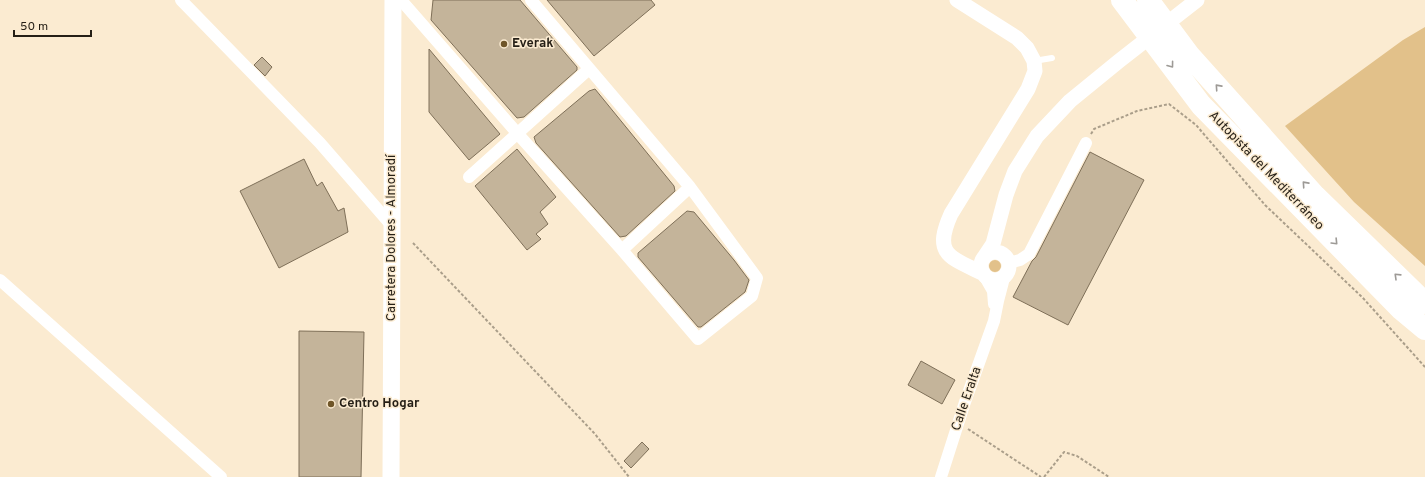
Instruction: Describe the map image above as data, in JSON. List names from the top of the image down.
{
  "streets": {
    "highway": ["Autopista del Mediterráneo"],
    "main road": ["Carretera Dolores - Almoradí"],
    "street": ["Calle Eralta"]
  },
  "places": ["Everak", "Centro Hogar"],
  "scale_bar": "50 m"
}
